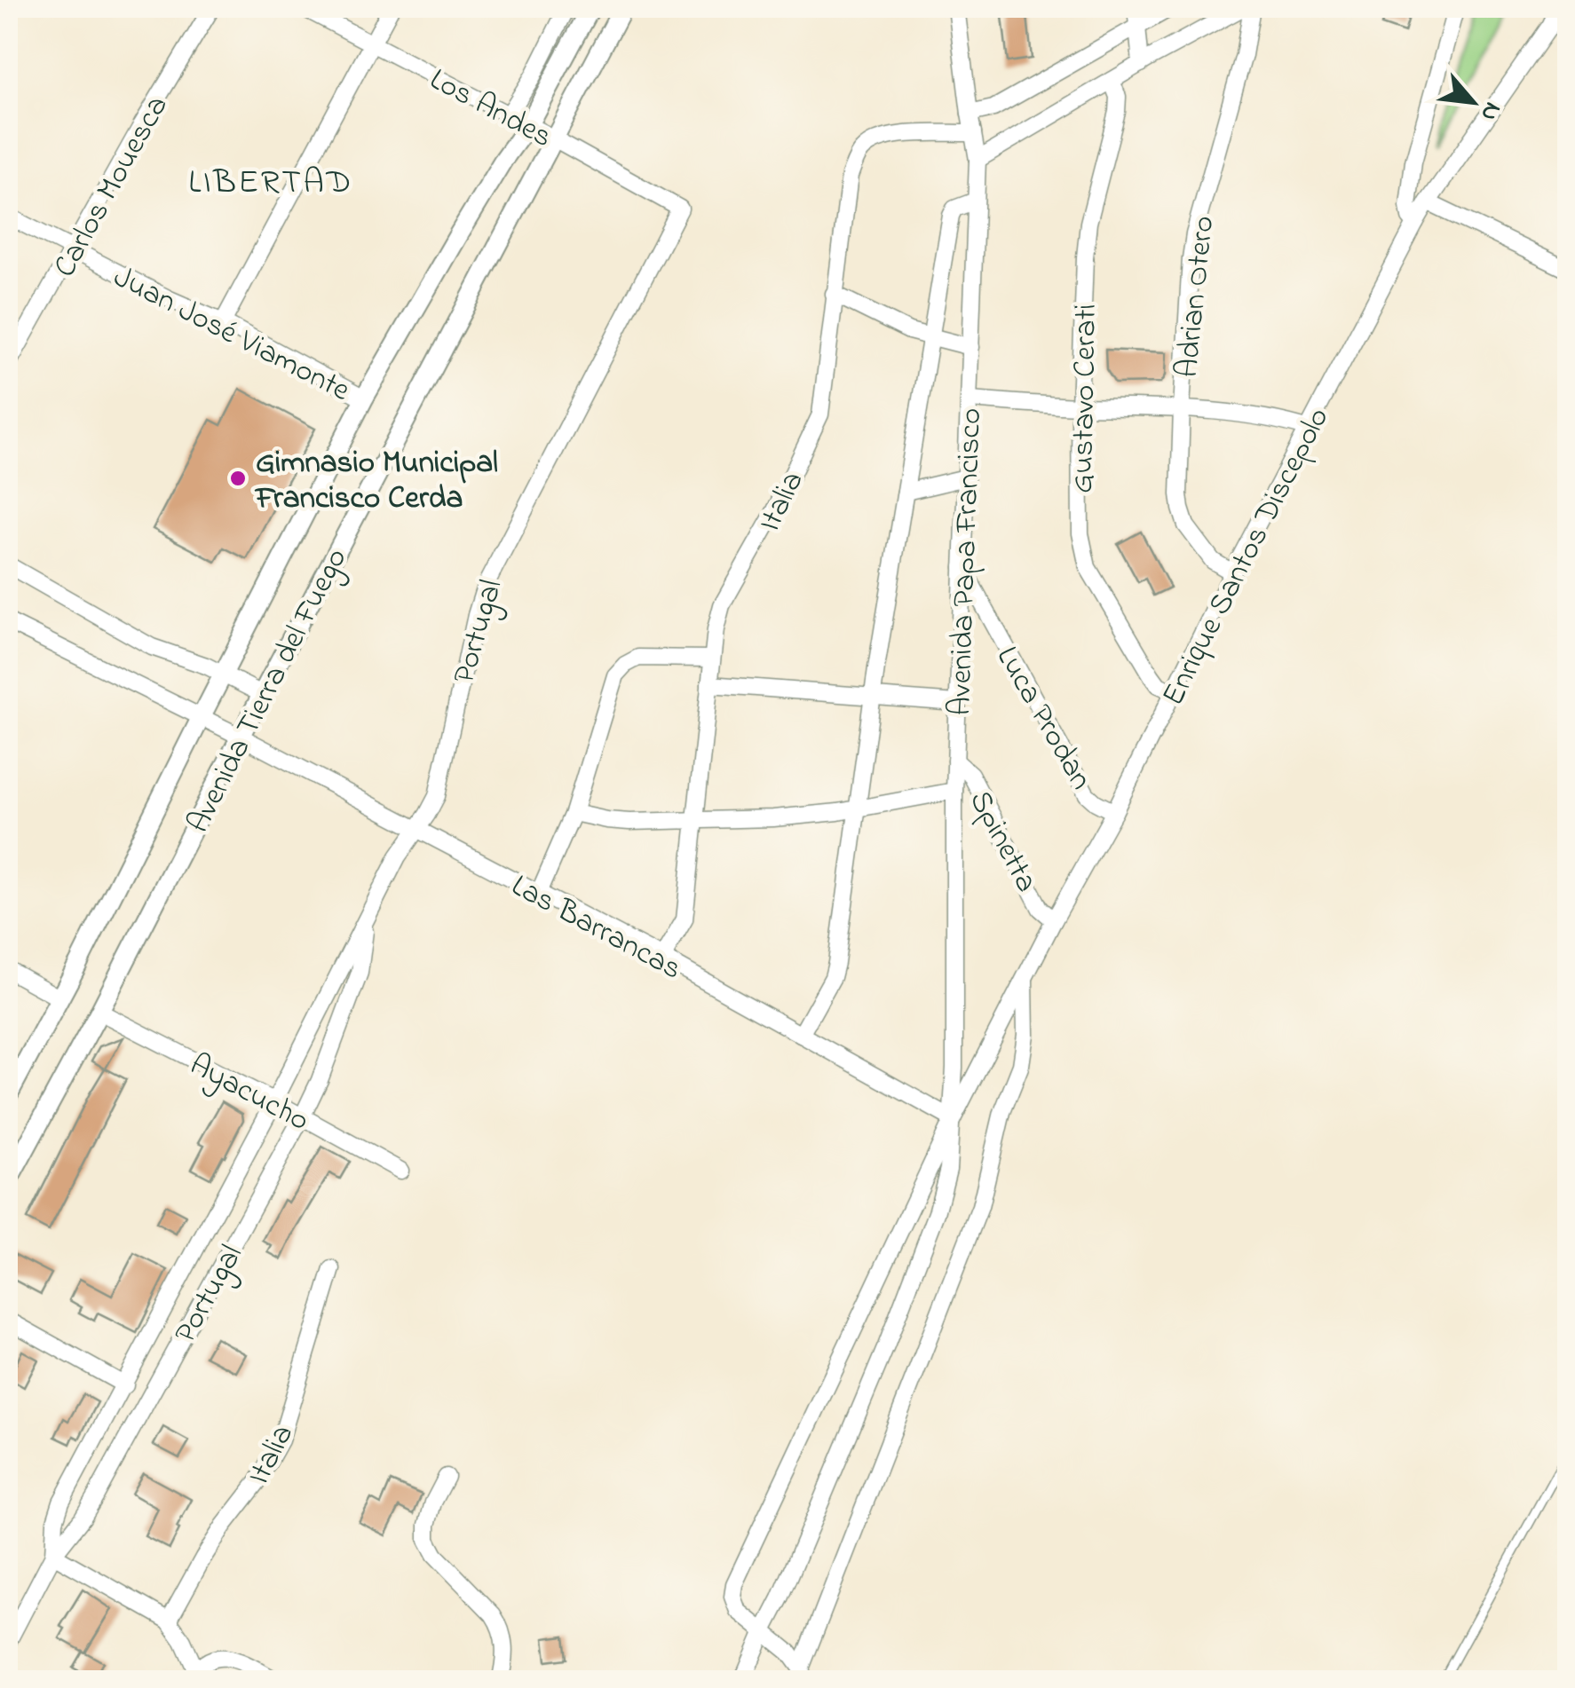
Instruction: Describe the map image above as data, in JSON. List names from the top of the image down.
{
  "streets": {
    "street": [
      "Los Andes",
      "Carlos Mouesca",
      "Adrian Otero",
      "Juan José Viamonte",
      "Gustavo Cerati",
      "Italia",
      "Enrique Santos Discepolo",
      "Avenida Papa Francisco",
      "Portugal",
      "Avenida Tierra del Fuego",
      "Luca Prodan",
      "Spinetta",
      "Las Barrancas",
      "Ayacucho"
    ]
  },
  "crossings": [
    ["Los Andes", "Portugal"],
    ["Los Andes", "Avenida Tierra del Fuego"],
    ["Carlos Mouesca", "Juan José Viamonte"],
    ["Adrian Otero", "Enrique Santos Discepolo"],
    ["Juan José Viamonte", "Avenida Tierra del Fuego"],
    ["Gustavo Cerati", "Enrique Santos Discepolo"],
    ["Italia", "Avenida Papa Francisco"],
    ["Italia", "Las Barrancas"],
    ["Enrique Santos Discepolo", "Avenida Papa Francisco"],
    ["Enrique Santos Discepolo", "Luca Prodan"],
    ["Enrique Santos Discepolo", "Spinetta"],
    ["Enrique Santos Discepolo", "Las Barrancas"],
    ["Avenida Papa Francisco", "Luca Prodan"],
    ["Avenida Papa Francisco", "Spinetta"],
    ["Avenida Papa Francisco", "Las Barrancas"],
    ["Portugal", "Las Barrancas"],
    ["Portugal", "Ayacucho"],
    ["Avenida Tierra del Fuego", "Las Barrancas"],
    ["Avenida Tierra del Fuego", "Ayacucho"]
  ],
  "districts": ["LIBERTAD"],
  "places": ["Gimnasio Municipal Francisco Cerda"],
  "north": "bottom right"
}
